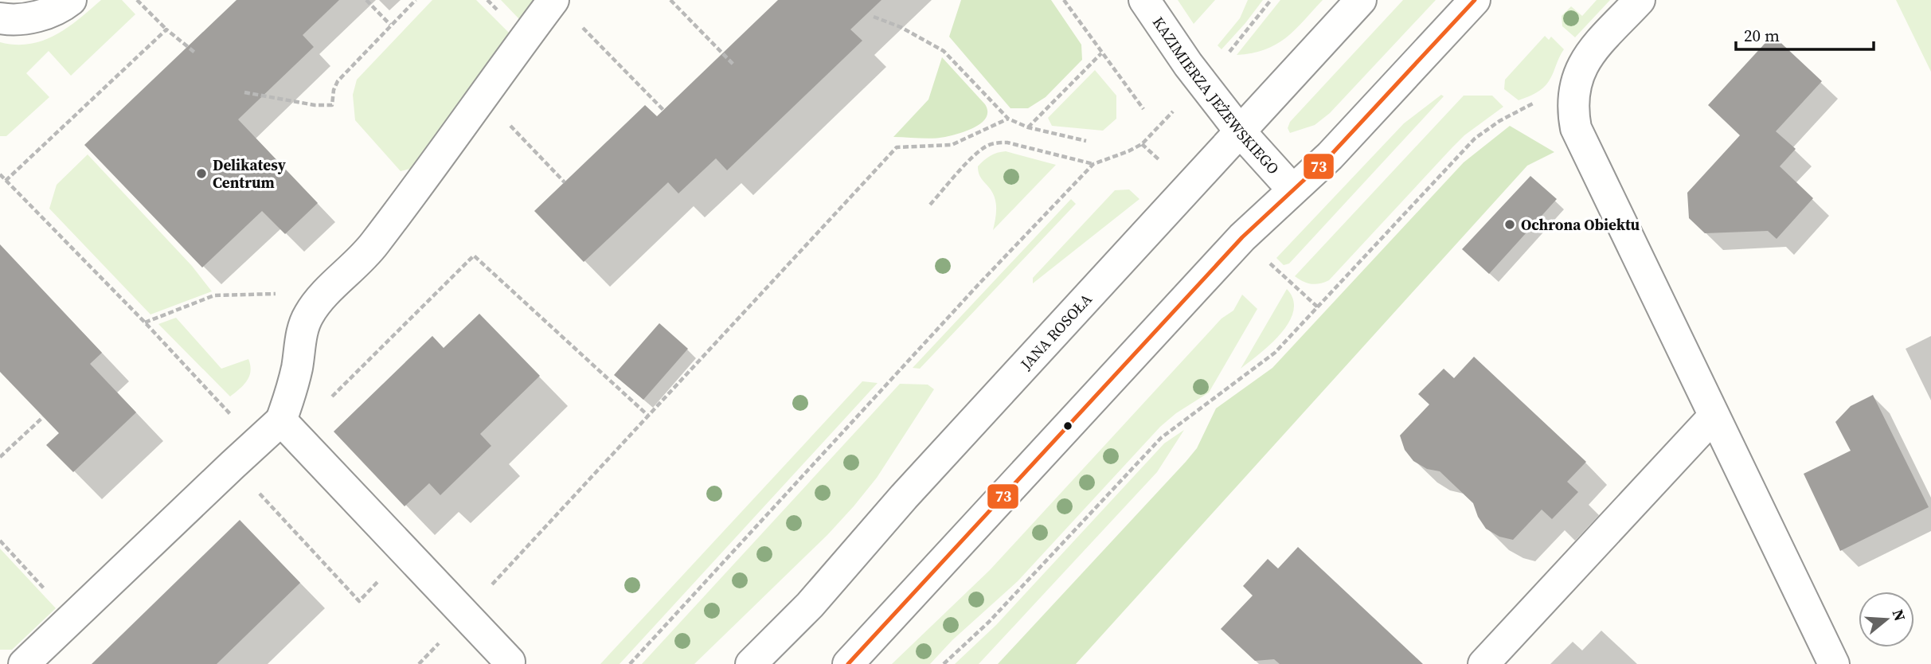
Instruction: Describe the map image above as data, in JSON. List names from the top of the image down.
{
  "streets": {
    "street": ["KAZIMIERZA JEŻEWSKIEGO", "JANA ROSOŁA"]
  },
  "crossings": [
    ["KAZIMIERZA JEŻEWSKIEGO", "JANA ROSOŁA"]
  ],
  "places": ["Delikatesy Centrum", "Ochrona Obiektu"],
  "lines": ["transit line 73"],
  "scale_bar": "20 m",
  "north": "right"
}
